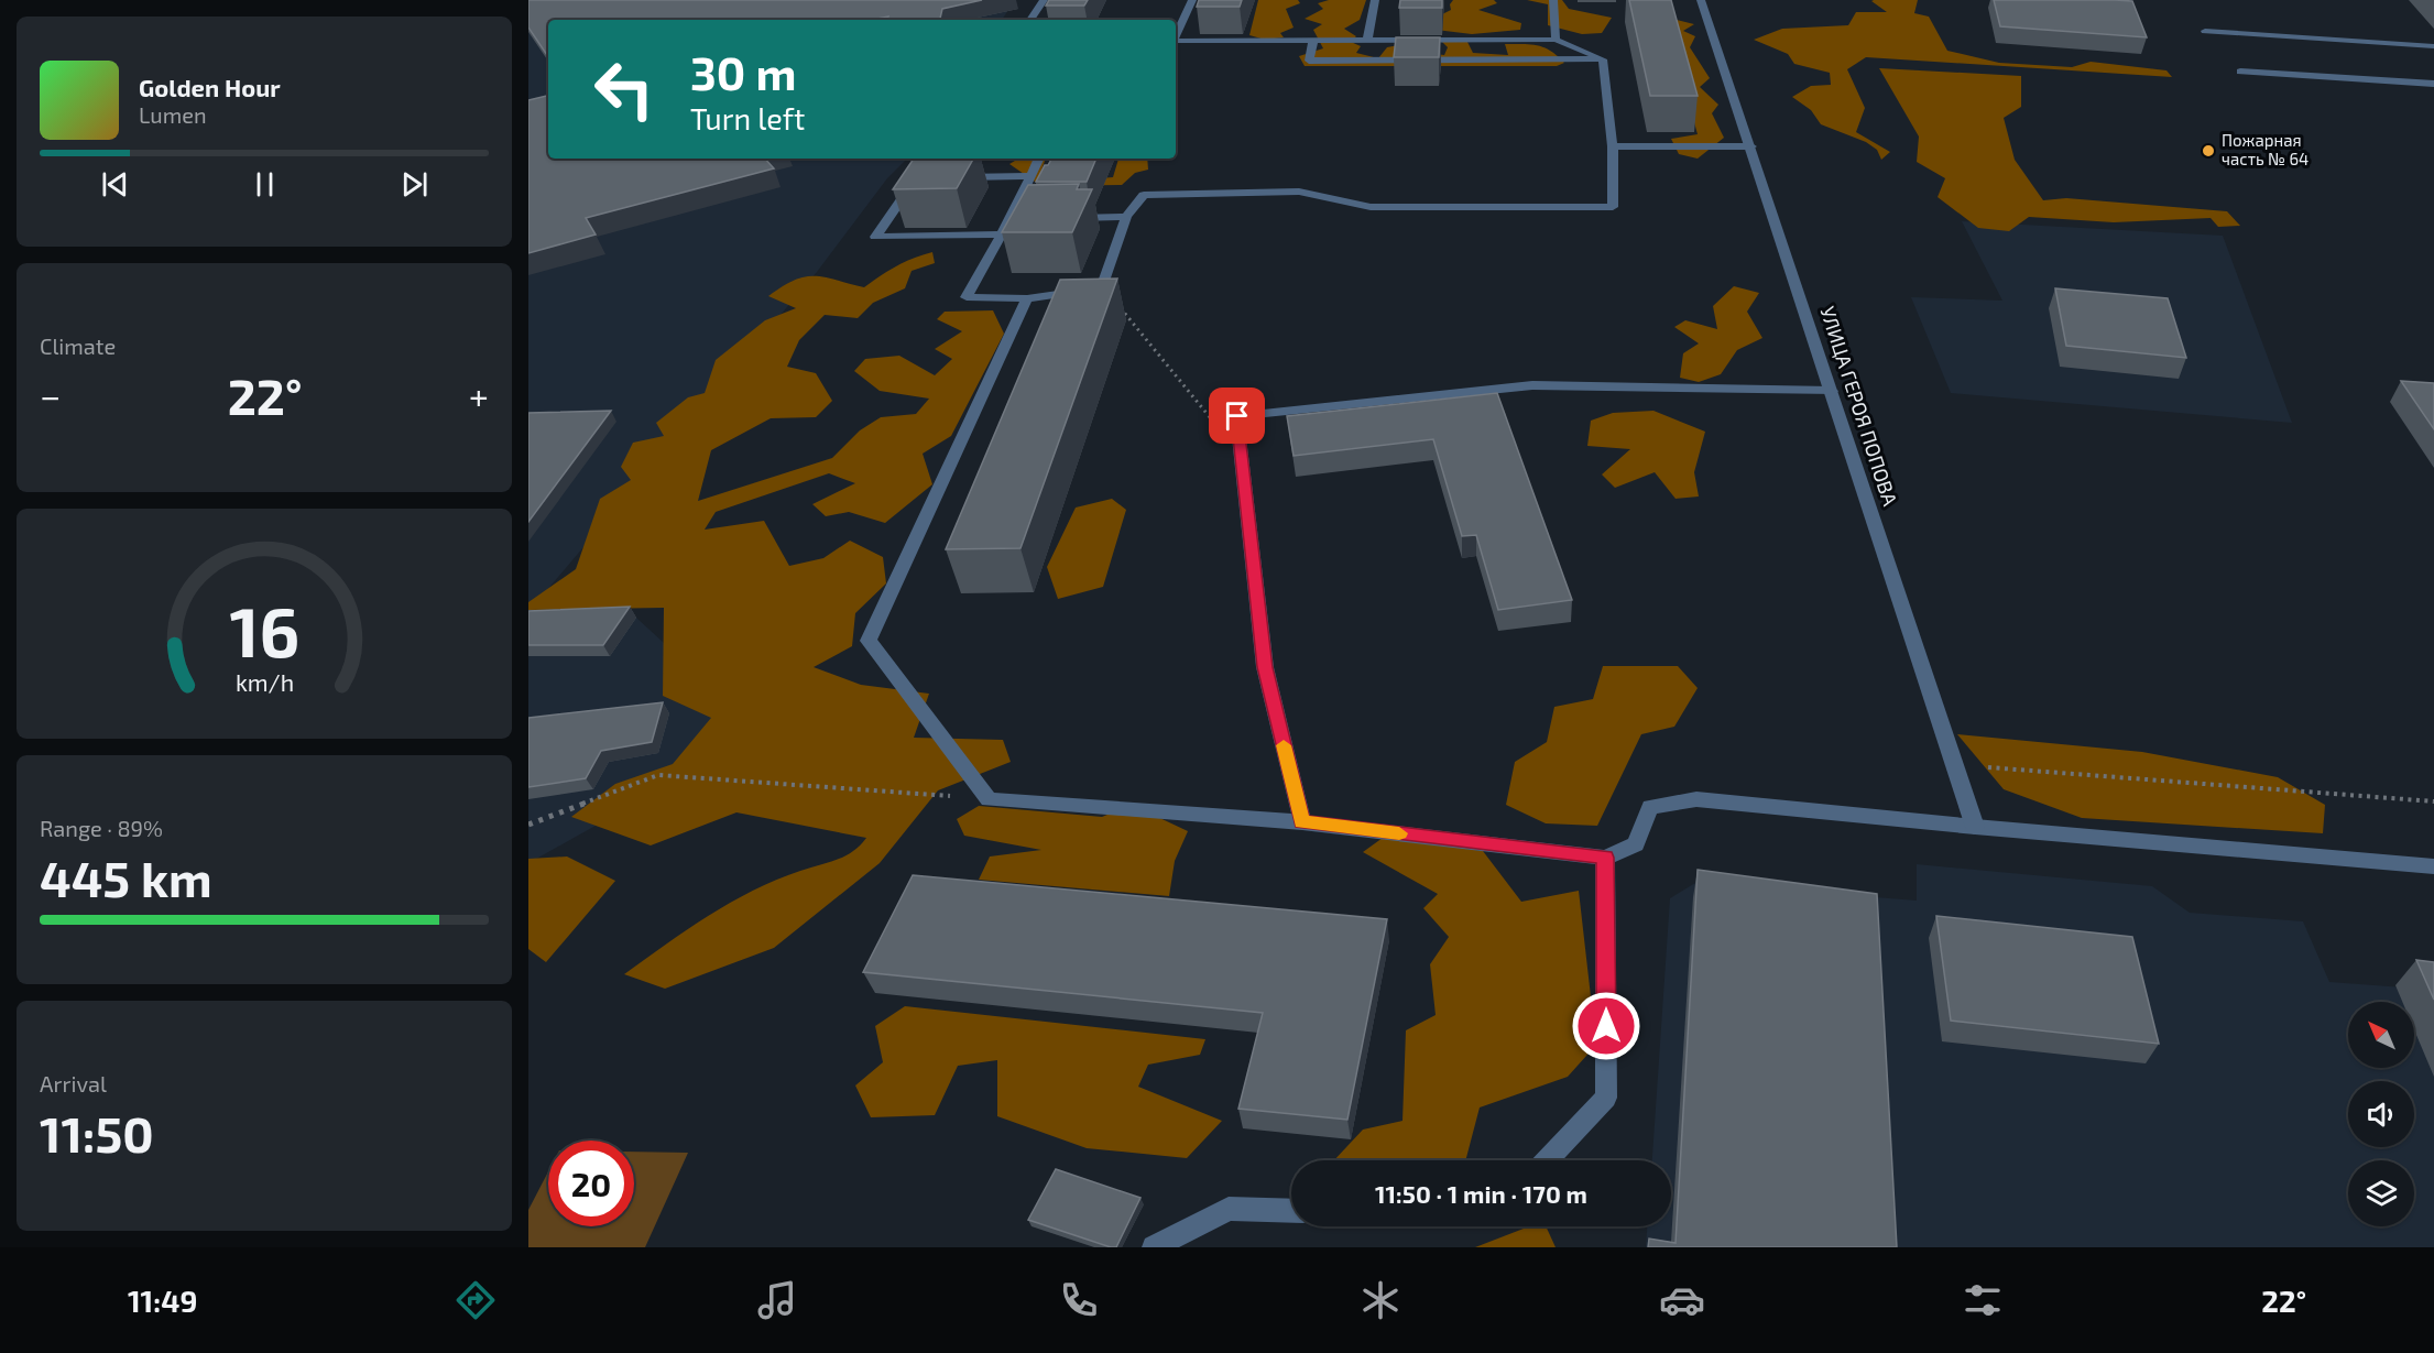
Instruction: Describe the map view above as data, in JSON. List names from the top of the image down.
{
  "streets": {
    "street": ["УЛИЦА ГЕРОЯ ПОПОВА"]
  },
  "places": ["Пожарная часть № 64"],
  "north": "top left",
  "page": {
    "turn": ["30 m", "Turn left"],
    "song": ["Golden Hour", "Lumen"],
    "tile": [
      "Climate",
      ["Range · 89%", "445 km"],
      ["Arrival", "11:50"]
    ],
    "heat": ["−", "22°", "+"],
    "limit": "20",
    "trip": "11:50 · 1 min · 170 m",
    "tabs": ["11:49", "22°"],
    "gauge": ["16", "km/h"]
  }
}
